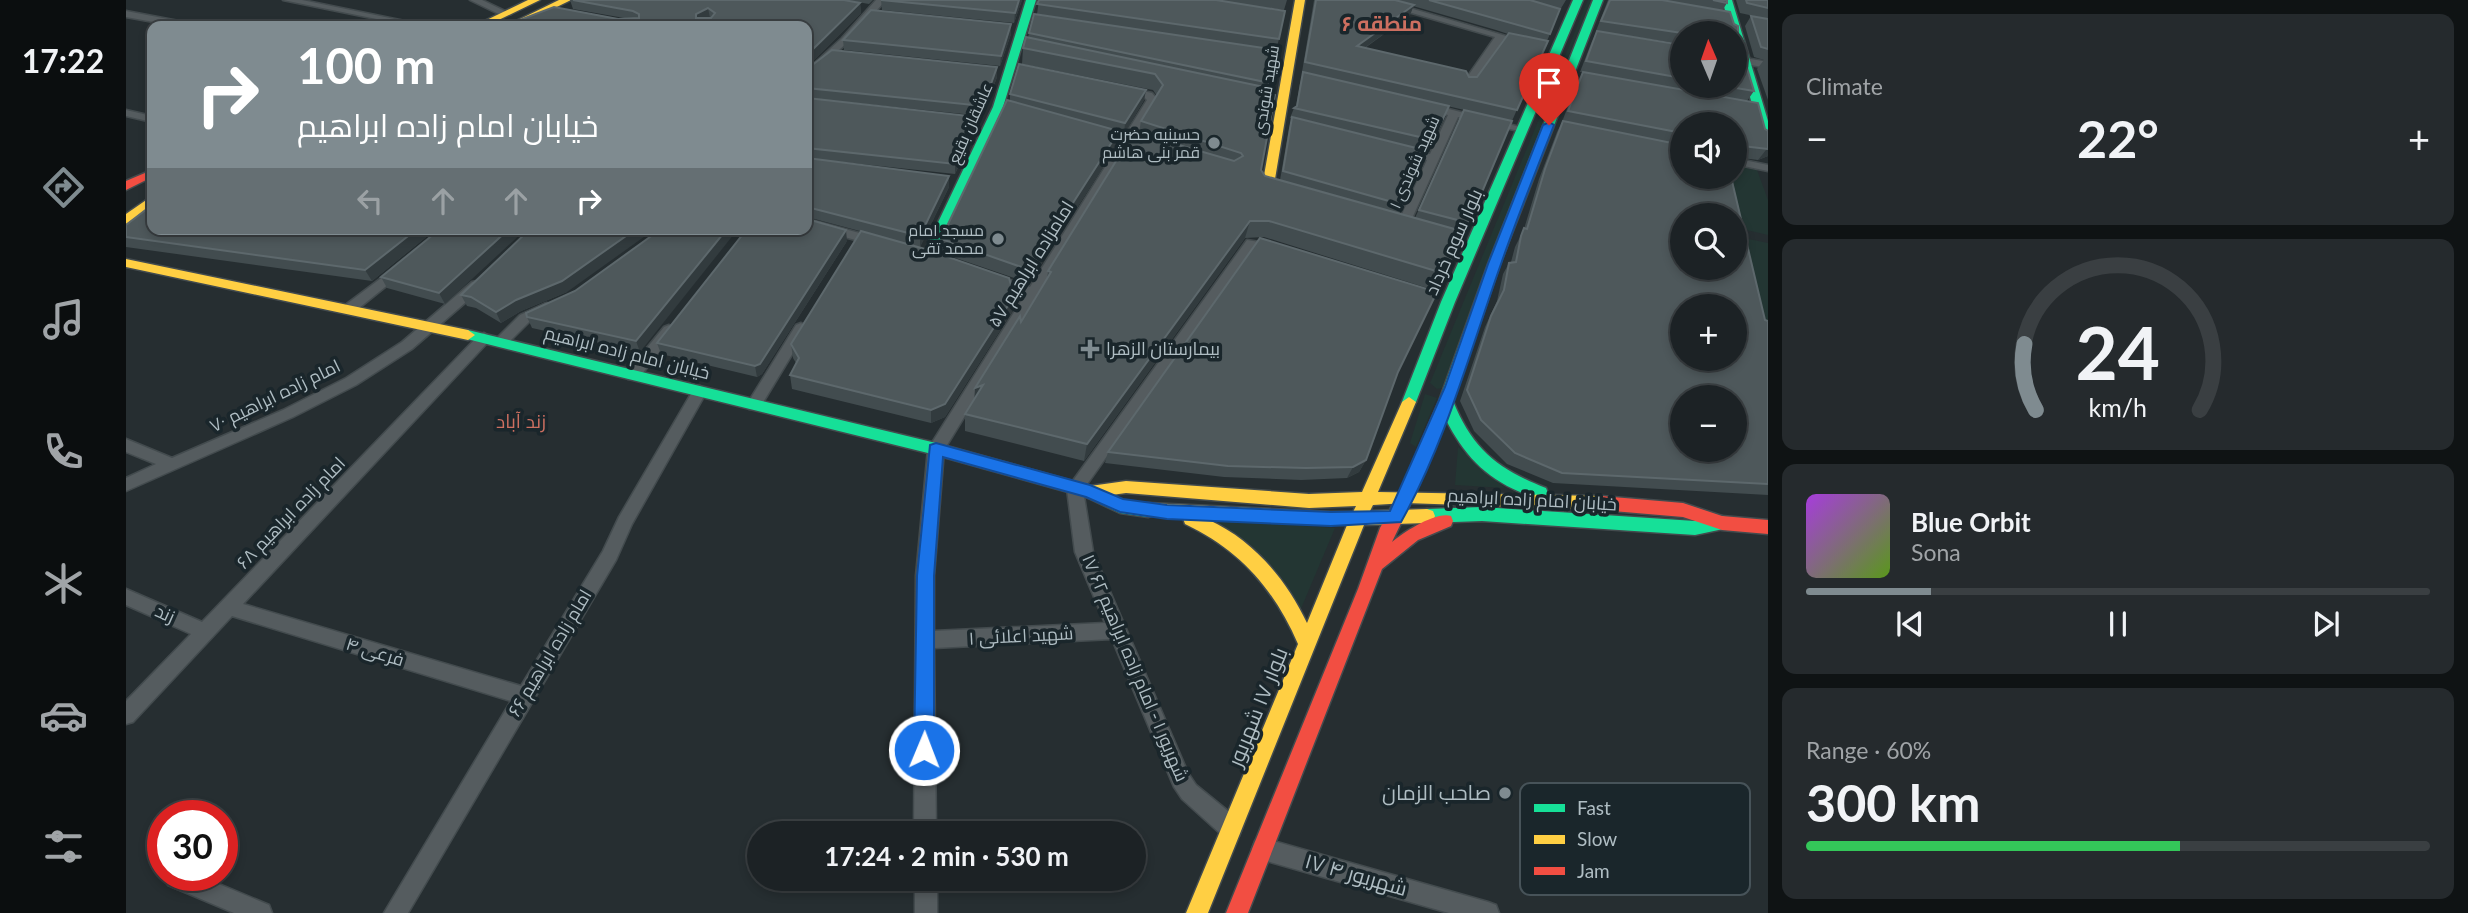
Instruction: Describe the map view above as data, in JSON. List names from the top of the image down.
{
  "streets": {
    "main road": [
      "شهید شوندی",
      "عاشقان بقیع",
      "بلوار سوم خرداد",
      "خیابان امام زاده ابراهیم",
      "بلوار ۱۷ شهریور"
    ],
    "street": [
      "شهید شوندی ۱",
      "امامزاده ابراهیم ۵۷",
      "امام زاده ابراهیم ۷۰",
      "امام زاده ابراهیم ۶۸",
      "زند",
      "شهید اعلائی ۱",
      "فرعی ۴",
      "امام زاده ابراهیم ۶۶",
      "۱۷ شهریور ۱ - امام زاده ابراهیم ۶۲",
      "۱۷ شهریور ۴"
    ]
  },
  "crossings": [
    ["بلوار سوم خرداد", "خیابان امام زاده ابراهیم"],
    ["بلوار سوم خرداد", "بلوار ۱۷ شهریور"],
    ["امامزاده ابراهیم ۵۷", "خیابان امام زاده ابراهیم"],
    ["خیابان امام زاده ابراهیم", "امام زاده ابراهیم ۷۰"],
    ["خیابان امام زاده ابراهیم", "امام زاده ابراهیم ۶۸"],
    ["خیابان امام زاده ابراهیم", "امام زاده ابراهیم ۶۶"],
    ["خیابان امام زاده ابراهیم", "۱۷ شهریور ۱ - امام زاده ابراهیم ۶۲"],
    ["خیابان امام زاده ابراهیم", "بلوار ۱۷ شهریور"],
    ["امام زاده ابراهیم ۶۸", "زند"],
    ["امام زاده ابراهیم ۶۸", "فرعی ۴"],
    ["شهید اعلائی ۱", "۱۷ شهریور ۱ - امام زاده ابراهیم ۶۲"],
    ["فرعی ۴", "امام زاده ابراهیم ۶۶"],
    ["۱۷ شهریور ۱ - امام زاده ابراهیم ۶۲", "بلوار ۱۷ شهریور"],
    ["بلوار ۱۷ شهریور", "۱۷ شهریور ۴"]
  ],
  "districts": ["منطقه ۶", "زند آباد"],
  "places": {
    "other": ["حسینیه حضرت قمر بنی هاشم", "مسجد امام محمد تقی", "صاحب الزمان"],
    "health": ["بیمارستان الزهرا"]
  },
  "legend": ["Fast", "Slow", "Jam"],
  "north": "top",
  "page": {
    "tabs": "17:22",
    "tile": [
      "Climate",
      ["Range · 60%", "300 km"]
    ],
    "map_buttons": ["+", "−"],
    "turn": ["100 m", "خیابان امام زاده ابراهیم"],
    "heat": ["−", "22°", "+"],
    "song": ["Blue Orbit", "Sona"],
    "limit": "30",
    "trip": "17:24 · 2 min · 530 m",
    "gauge": ["24", "km/h"]
  }
}
